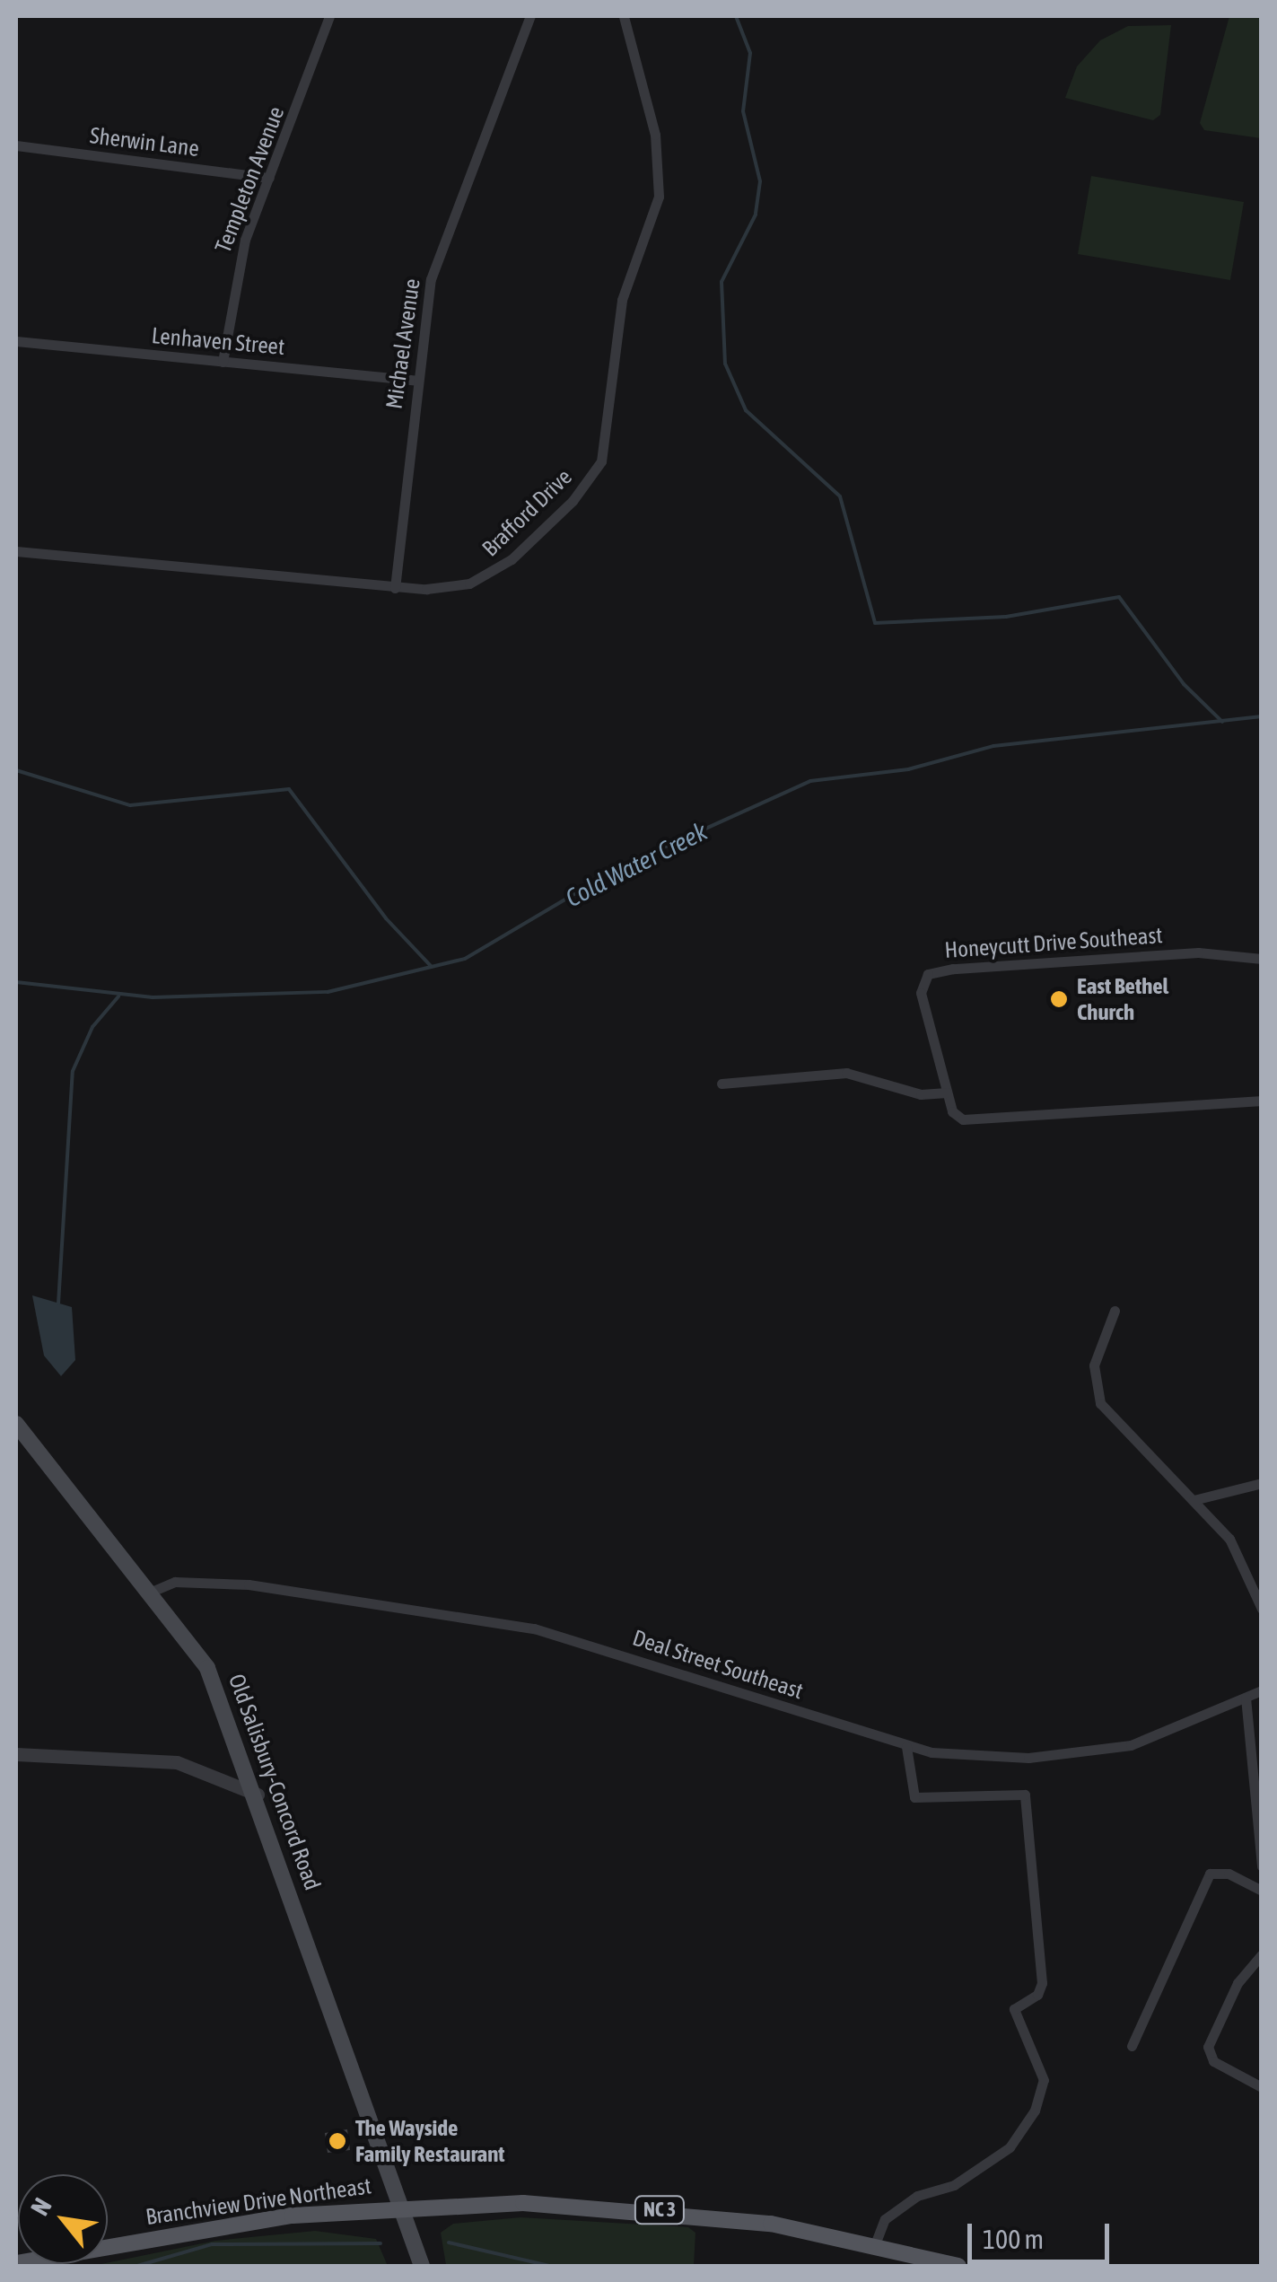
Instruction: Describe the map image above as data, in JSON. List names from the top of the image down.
{
  "streets": {
    "main road": ["Old Salisbury-Concord Road", "Branchview Drive Northeast", "NC 3"],
    "street": [
      "Sherwin Lane",
      "Templeton Avenue",
      "Lenhaven Street",
      "Michael Avenue",
      "Brafford Drive",
      "Honeycutt Drive Southeast",
      "Deal Street Southeast"
    ]
  },
  "crossings": [
    ["Sherwin Lane", "Templeton Avenue"],
    ["Templeton Avenue", "Lenhaven Street"],
    ["Lenhaven Street", "Michael Avenue"],
    ["Michael Avenue", "Brafford Drive"],
    ["Deal Street Southeast", "Old Salisbury-Concord Road"],
    ["Old Salisbury-Concord Road", "Branchview Drive Northeast"],
    ["Old Salisbury-Concord Road", "NC 3"],
    ["Branchview Drive Northeast", "NC 3"]
  ],
  "water": ["Cold Water Creek"],
  "places": ["East Bethel Church", "The Wayside Family Restaurant"],
  "scale_bar": "100 m",
  "north": "top left"
}
